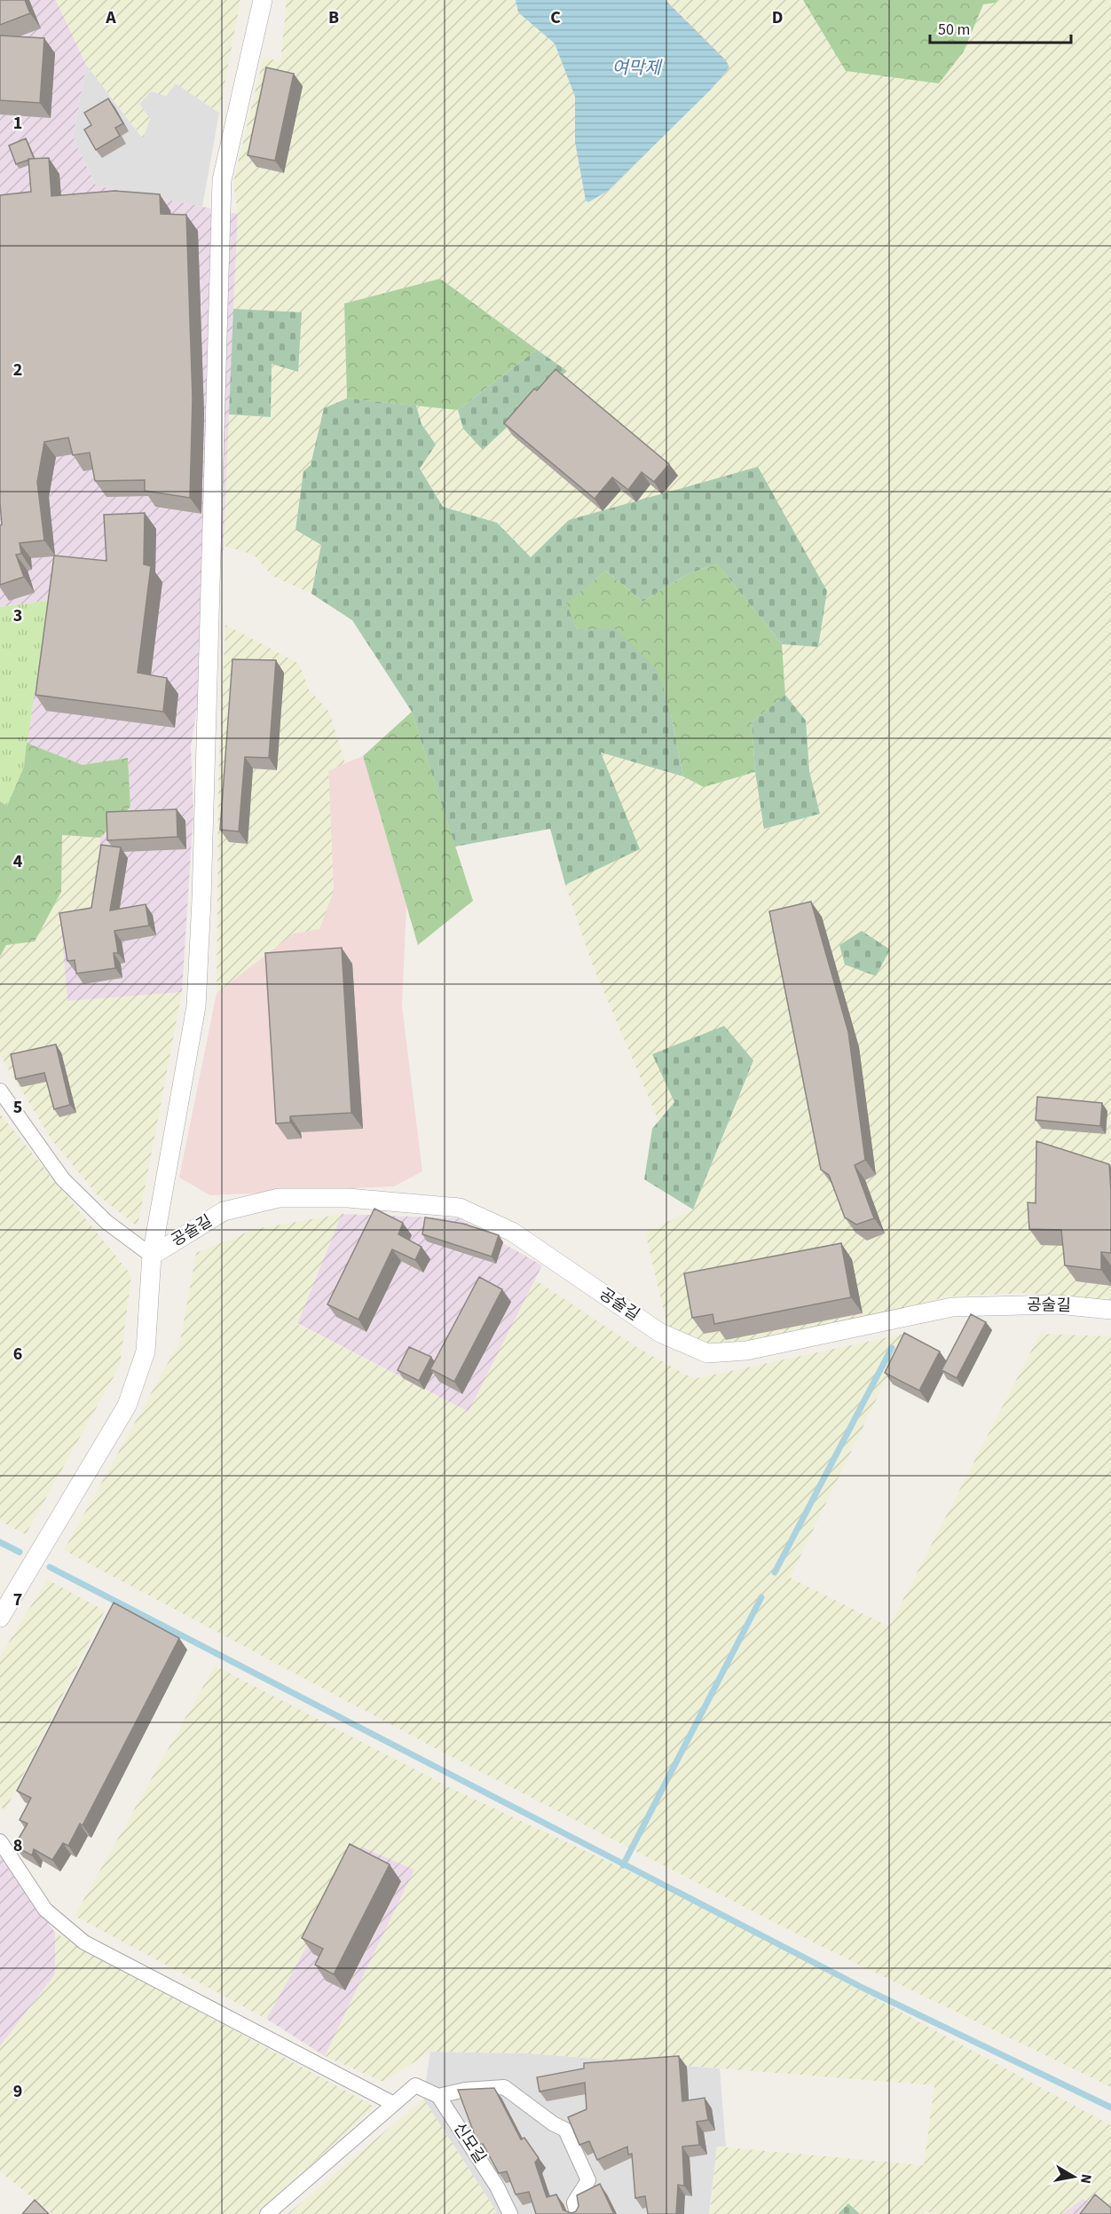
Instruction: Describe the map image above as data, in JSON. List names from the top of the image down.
{
  "streets": {
    "street": ["공술길", "신모길"]
  },
  "water": ["여막제"],
  "scale_bar": "50 m",
  "north": "right",
  "grid": {
    "columns": [
      "A",
      "B",
      "C",
      "D"
    ],
    "rows": [
      "1",
      "2",
      "3",
      "4",
      "5",
      "6",
      "7",
      "8",
      "9"
    ]
  }
}
